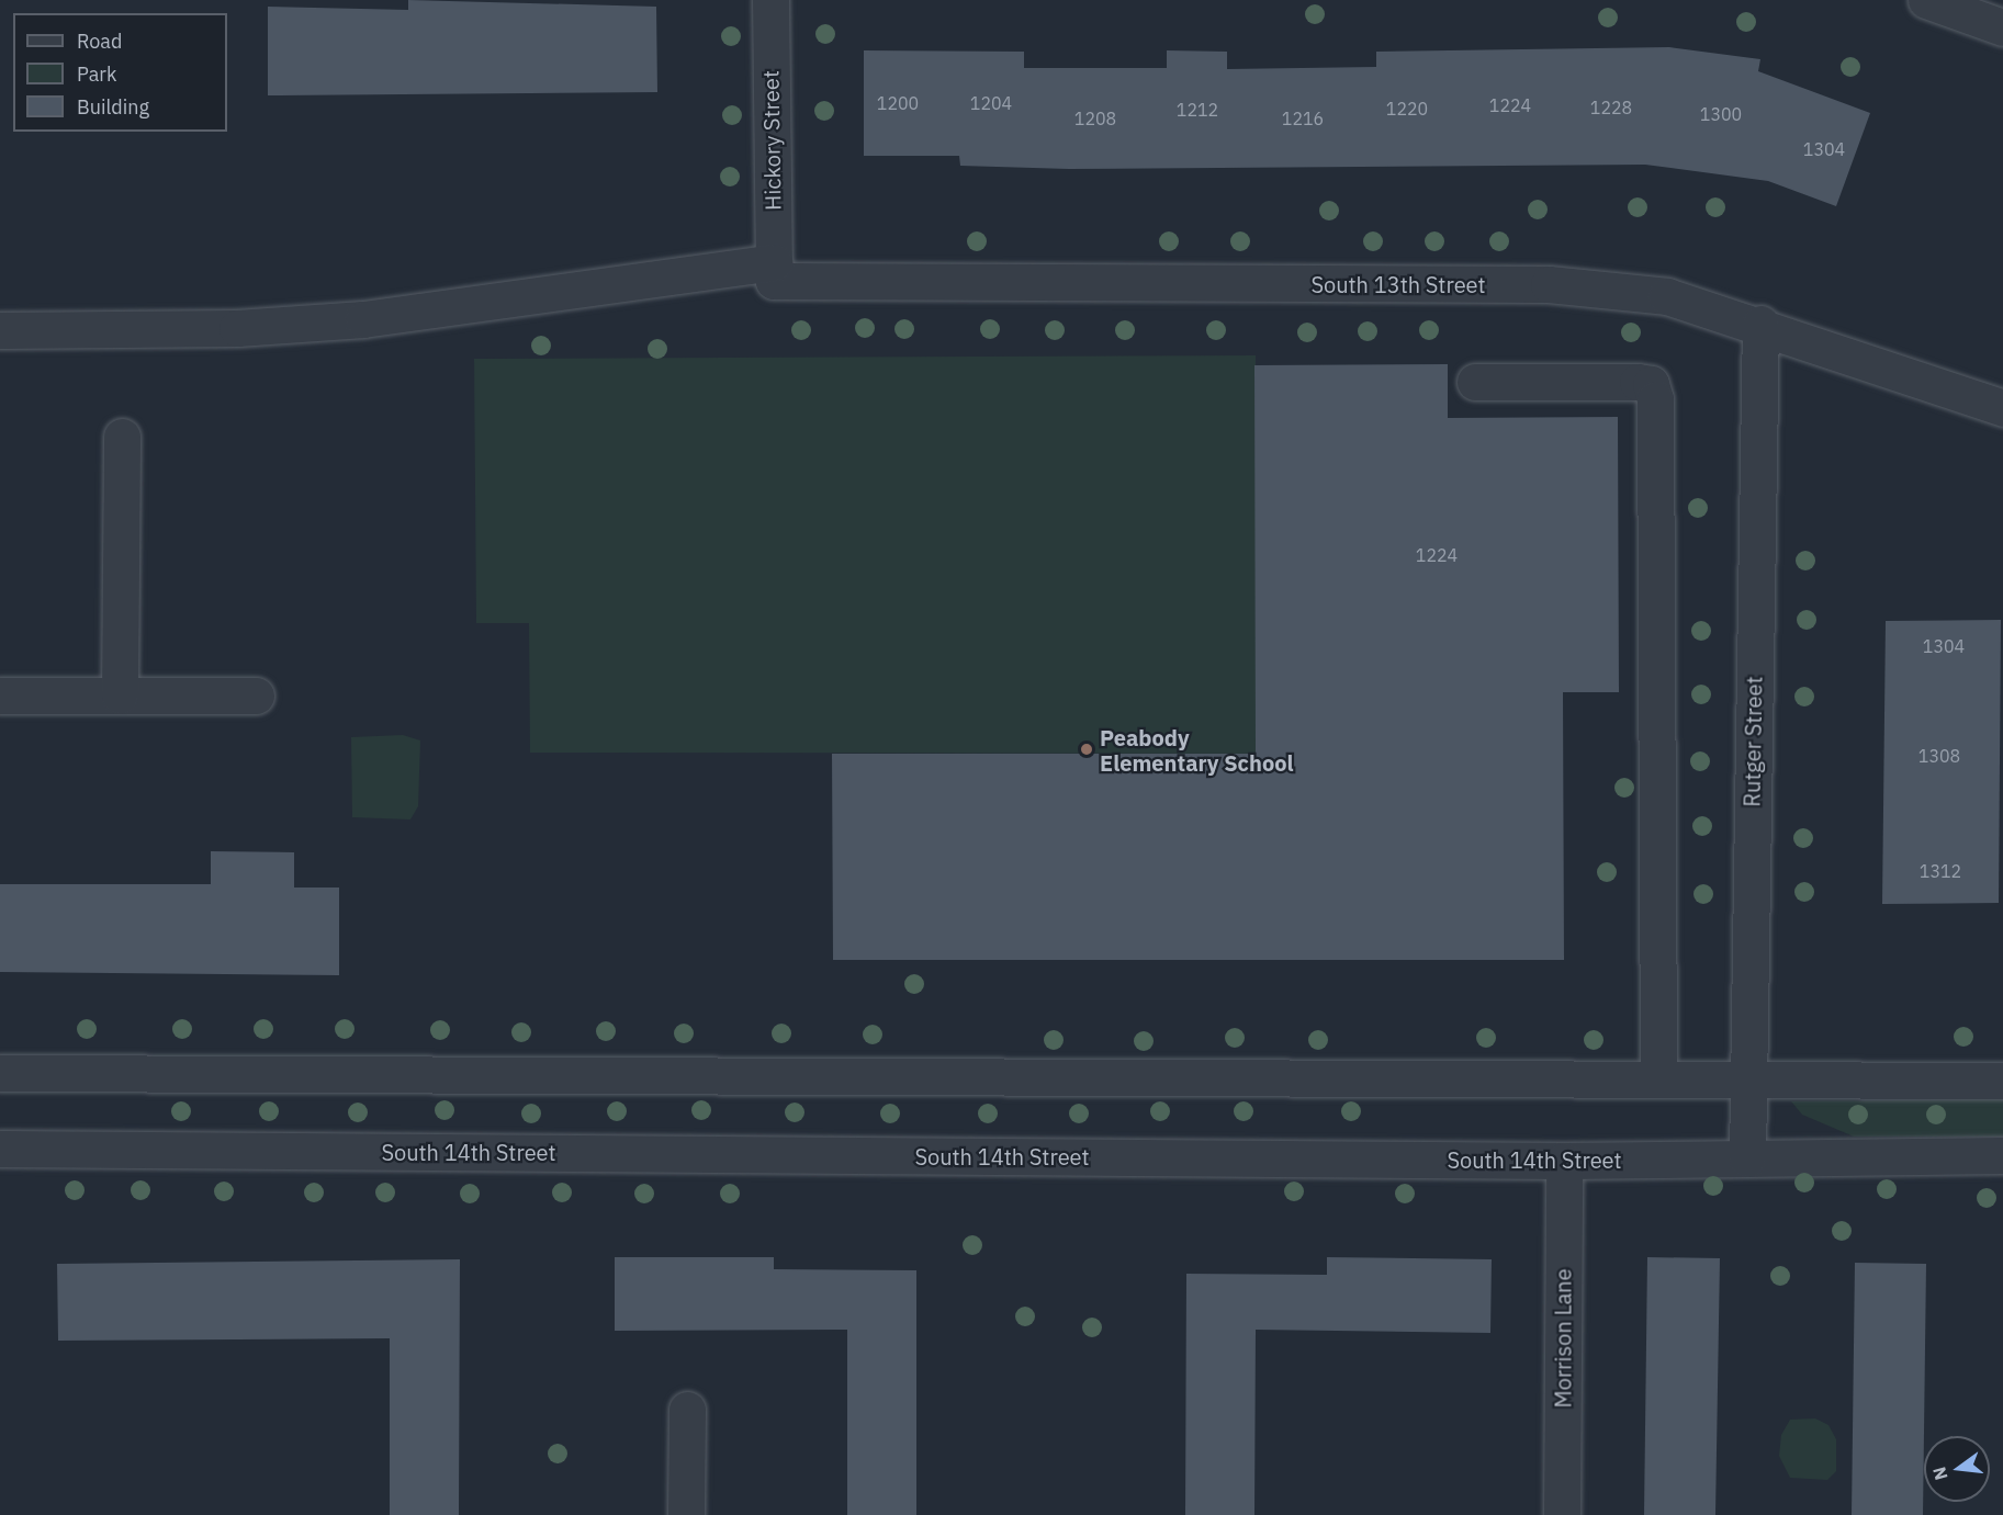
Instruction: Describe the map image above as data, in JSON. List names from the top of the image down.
{
  "streets": {
    "street": [
      "Hickory Street",
      "South 13th Street",
      "Rutger Street",
      "South 14th Street",
      "Morrison Lane"
    ]
  },
  "crossings": [
    ["Hickory Street", "South 13th Street"],
    ["South 13th Street", "Rutger Street"],
    ["Rutger Street", "South 14th Street"],
    ["South 14th Street", "Morrison Lane"]
  ],
  "places": ["Peabody Elementary School"],
  "house_numbers": [
    "1200",
    "1204",
    "1224",
    "1228",
    "1220",
    "1212",
    "1300",
    "1208",
    "1216",
    "1304",
    "1224",
    "1304",
    "1308",
    "1312"
  ],
  "legend": ["Road", "Park", "Building"],
  "north": "left"
}
